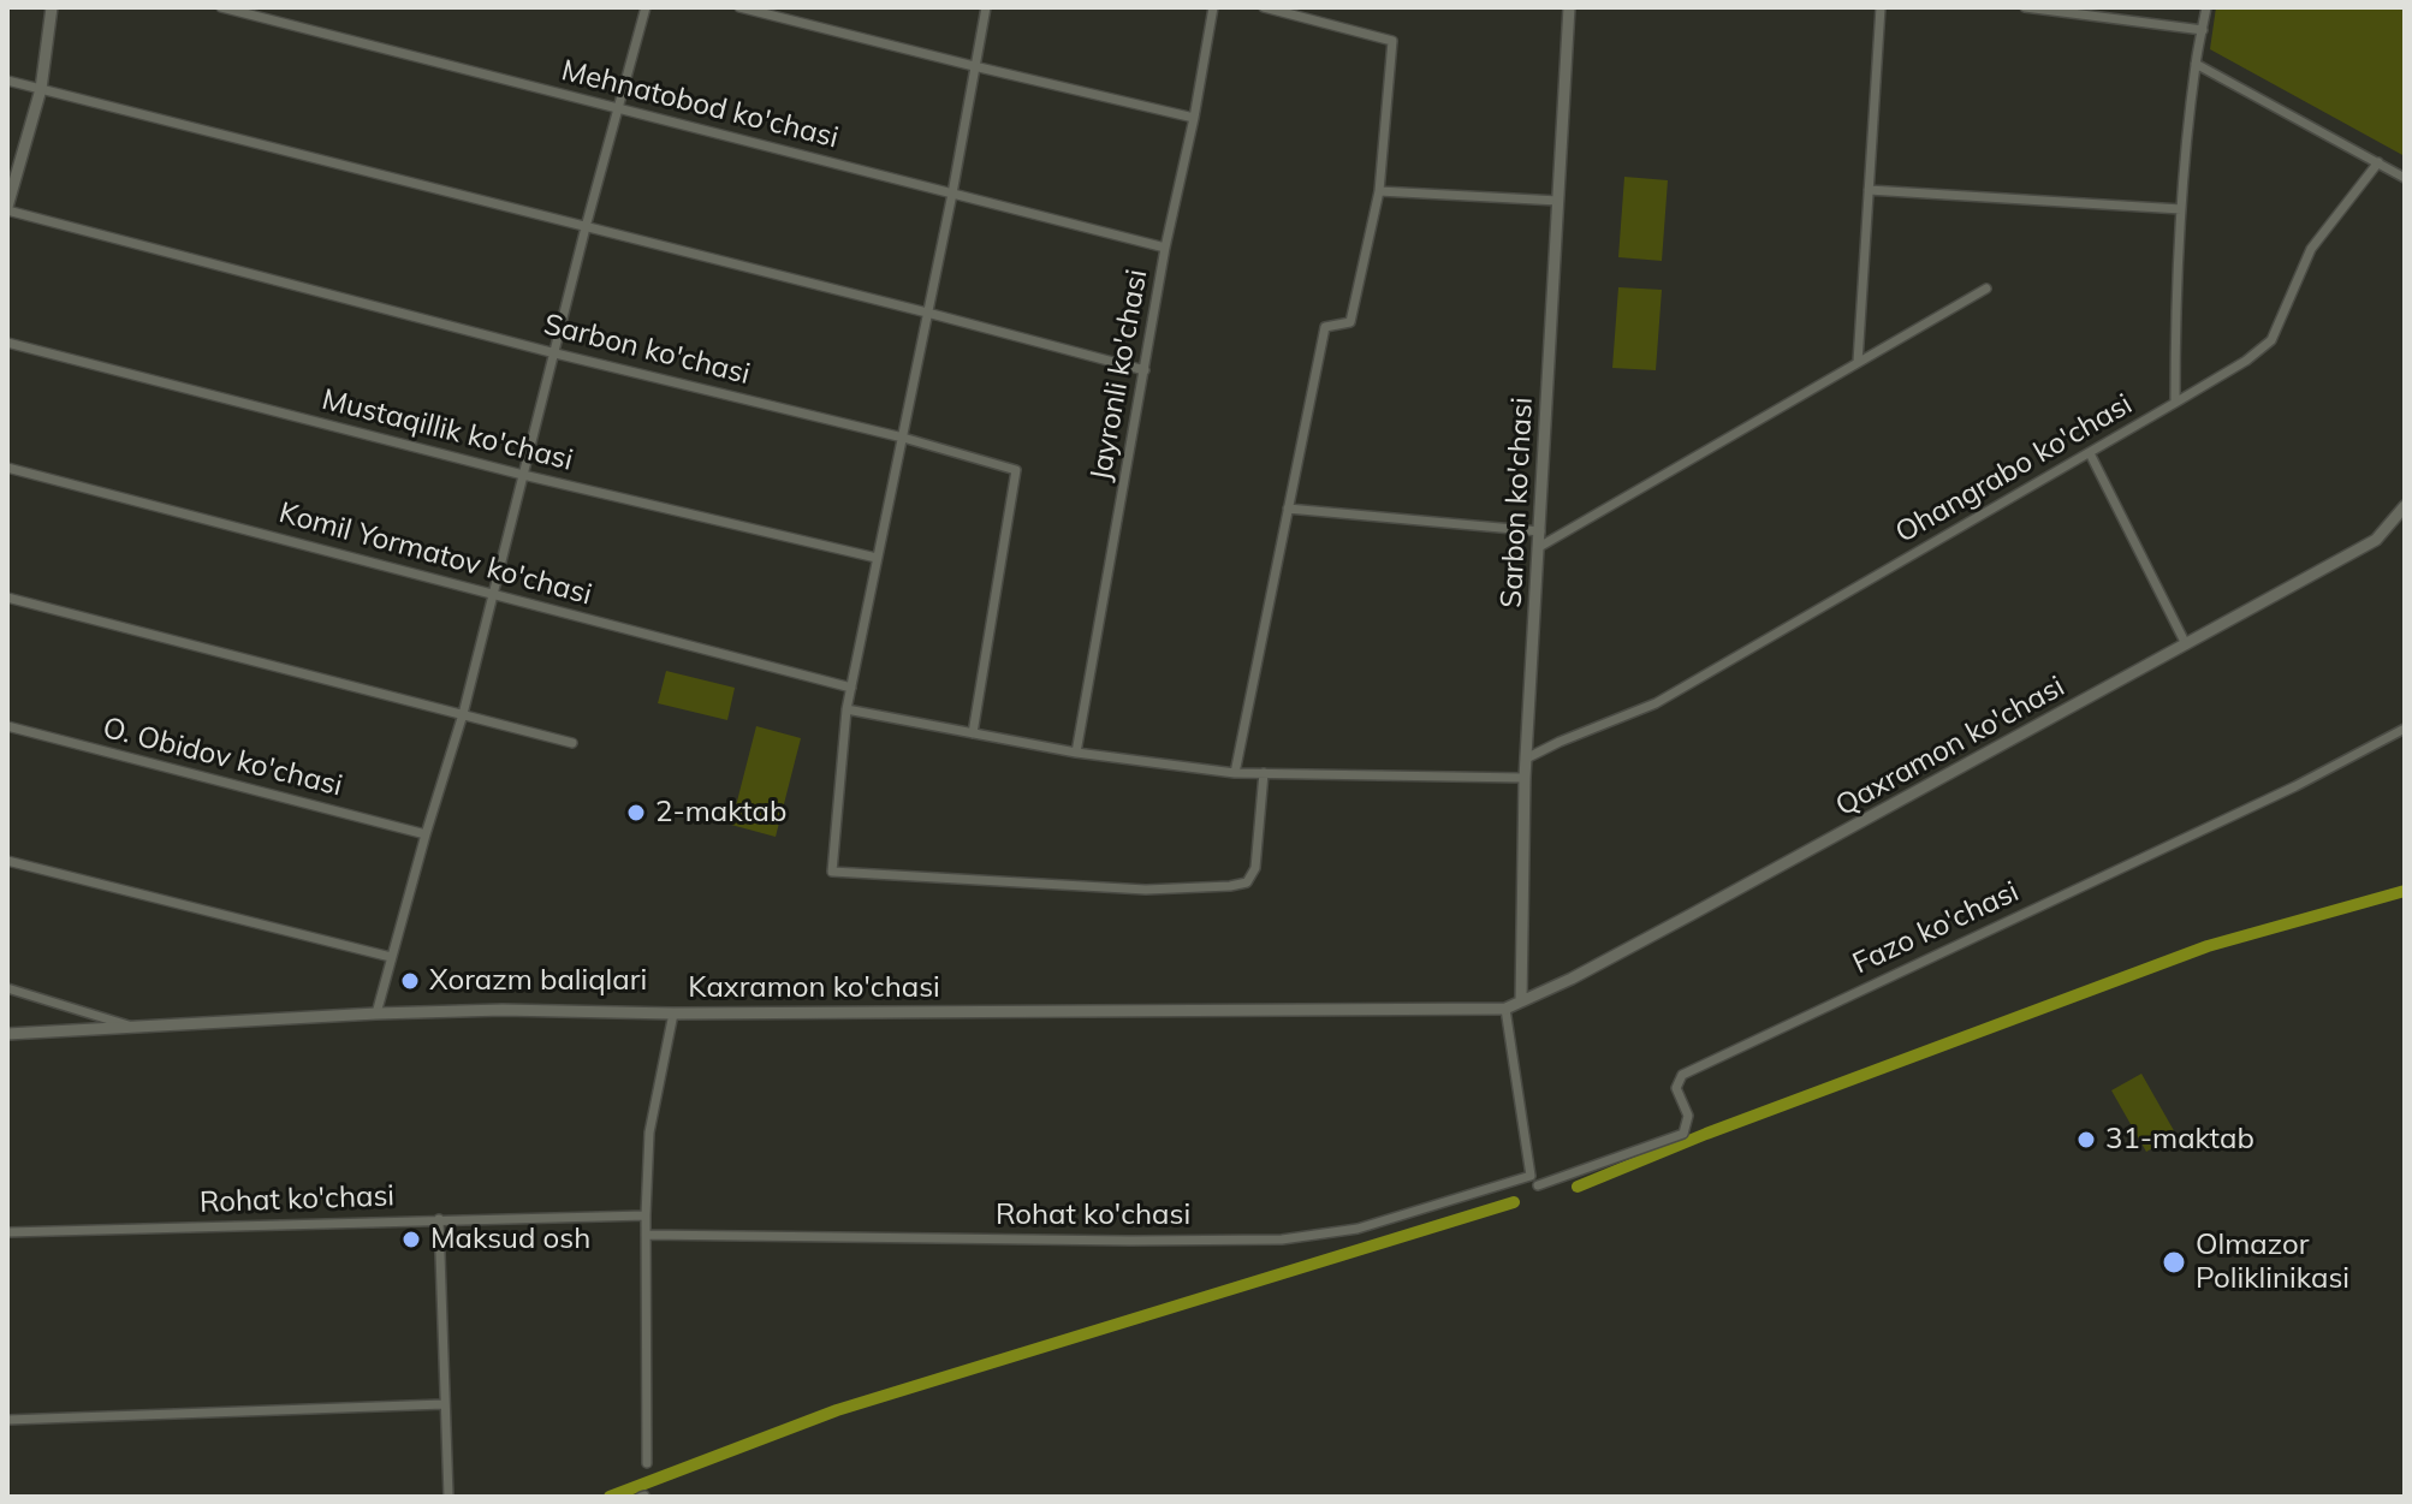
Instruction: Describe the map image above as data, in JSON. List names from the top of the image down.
{
  "streets": {
    "street": [
      "Mehnatobod ko'chasi",
      "Sarbon ko'chasi",
      "Jayronli ko'chasi",
      "Mustaqillik ko'chasi",
      "Ohangrabo ko'chasi",
      "Komil Yormatov ko'chasi",
      "Qaxramon ko'chasi",
      "O. Obidov ko'chasi",
      "Fazo ko'chasi",
      "Kaxramon ko'chasi",
      "Rohat ko'chasi"
    ]
  },
  "crossings": [
    ["Mehnatobod ko'chasi", "Jayronli ko'chasi"],
    ["Sarbon ko'chasi", "Ohangrabo ko'chasi"],
    ["Sarbon ko'chasi", "Qaxramon ko'chasi"],
    ["Qaxramon ko'chasi", "Kaxramon ko'chasi"],
    ["Qaxramon ko'chasi", "Rohat ko'chasi"],
    ["Kaxramon ko'chasi", "Rohat ko'chasi"]
  ],
  "places": [
    "2-maktab",
    "Xorazm baliqlari",
    "31-maktab",
    "Maksud osh",
    "Olmazor Poliklinikasi"
  ]
}
